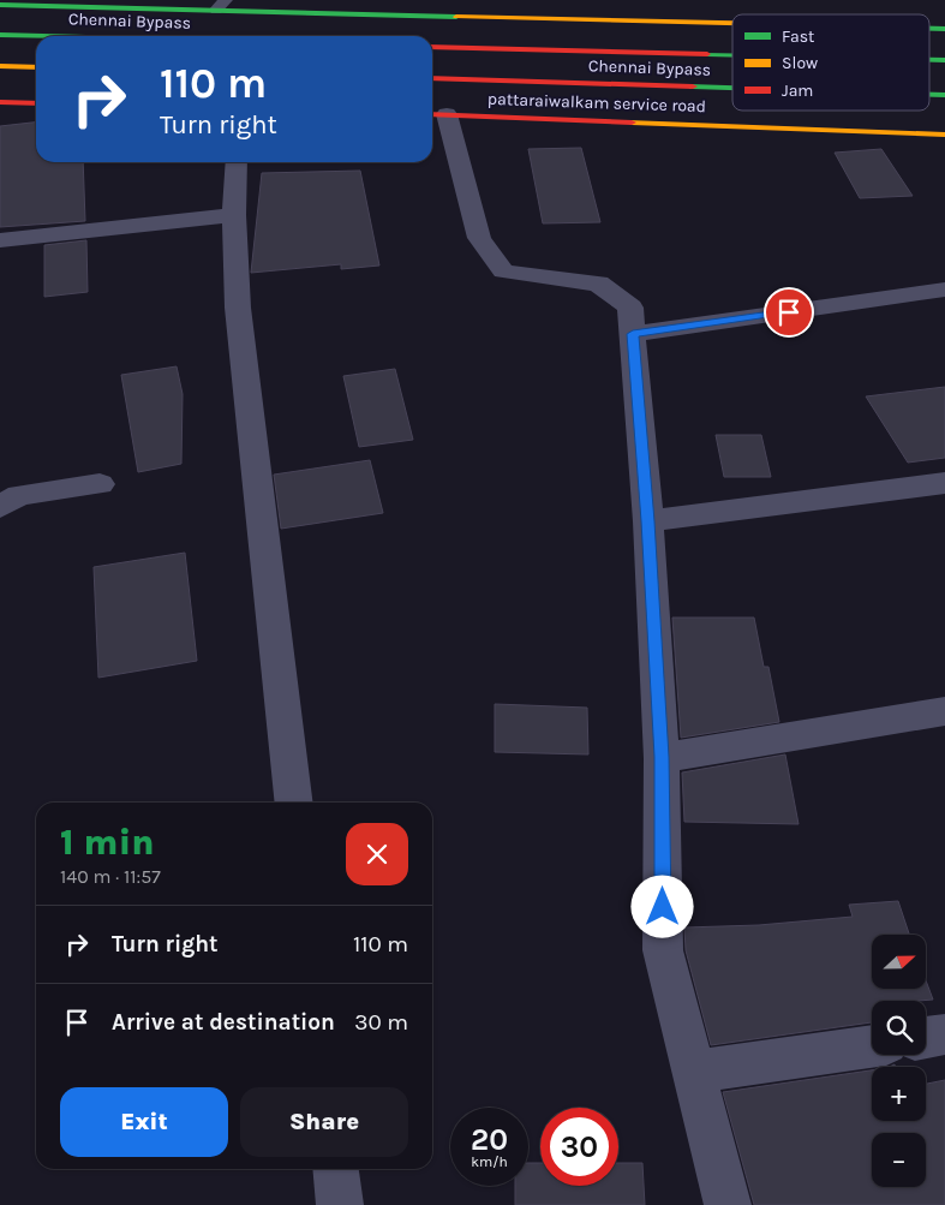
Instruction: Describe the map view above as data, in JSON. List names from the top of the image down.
{
  "streets": {
    "main road": ["Chennai Bypass", "pattaraiwalkam service road"]
  },
  "legend": ["Fast", "Slow", "Jam"],
  "north": "right",
  "page": {
    "turn": ["110 m", "Turn right"],
    "heading": ["1 min", "140 m · 11:57"],
    "list": [
      {
        "name": "Turn right",
        "value": "110 m"
      },
      {
        "name": "Arrive at destination",
        "value": "30 m"
      }
    ],
    "map_buttons": ["+", "−"],
    "buttons": ["Exit", "Share"],
    "speed": "20 km/h",
    "limit": "30"
  }
}
